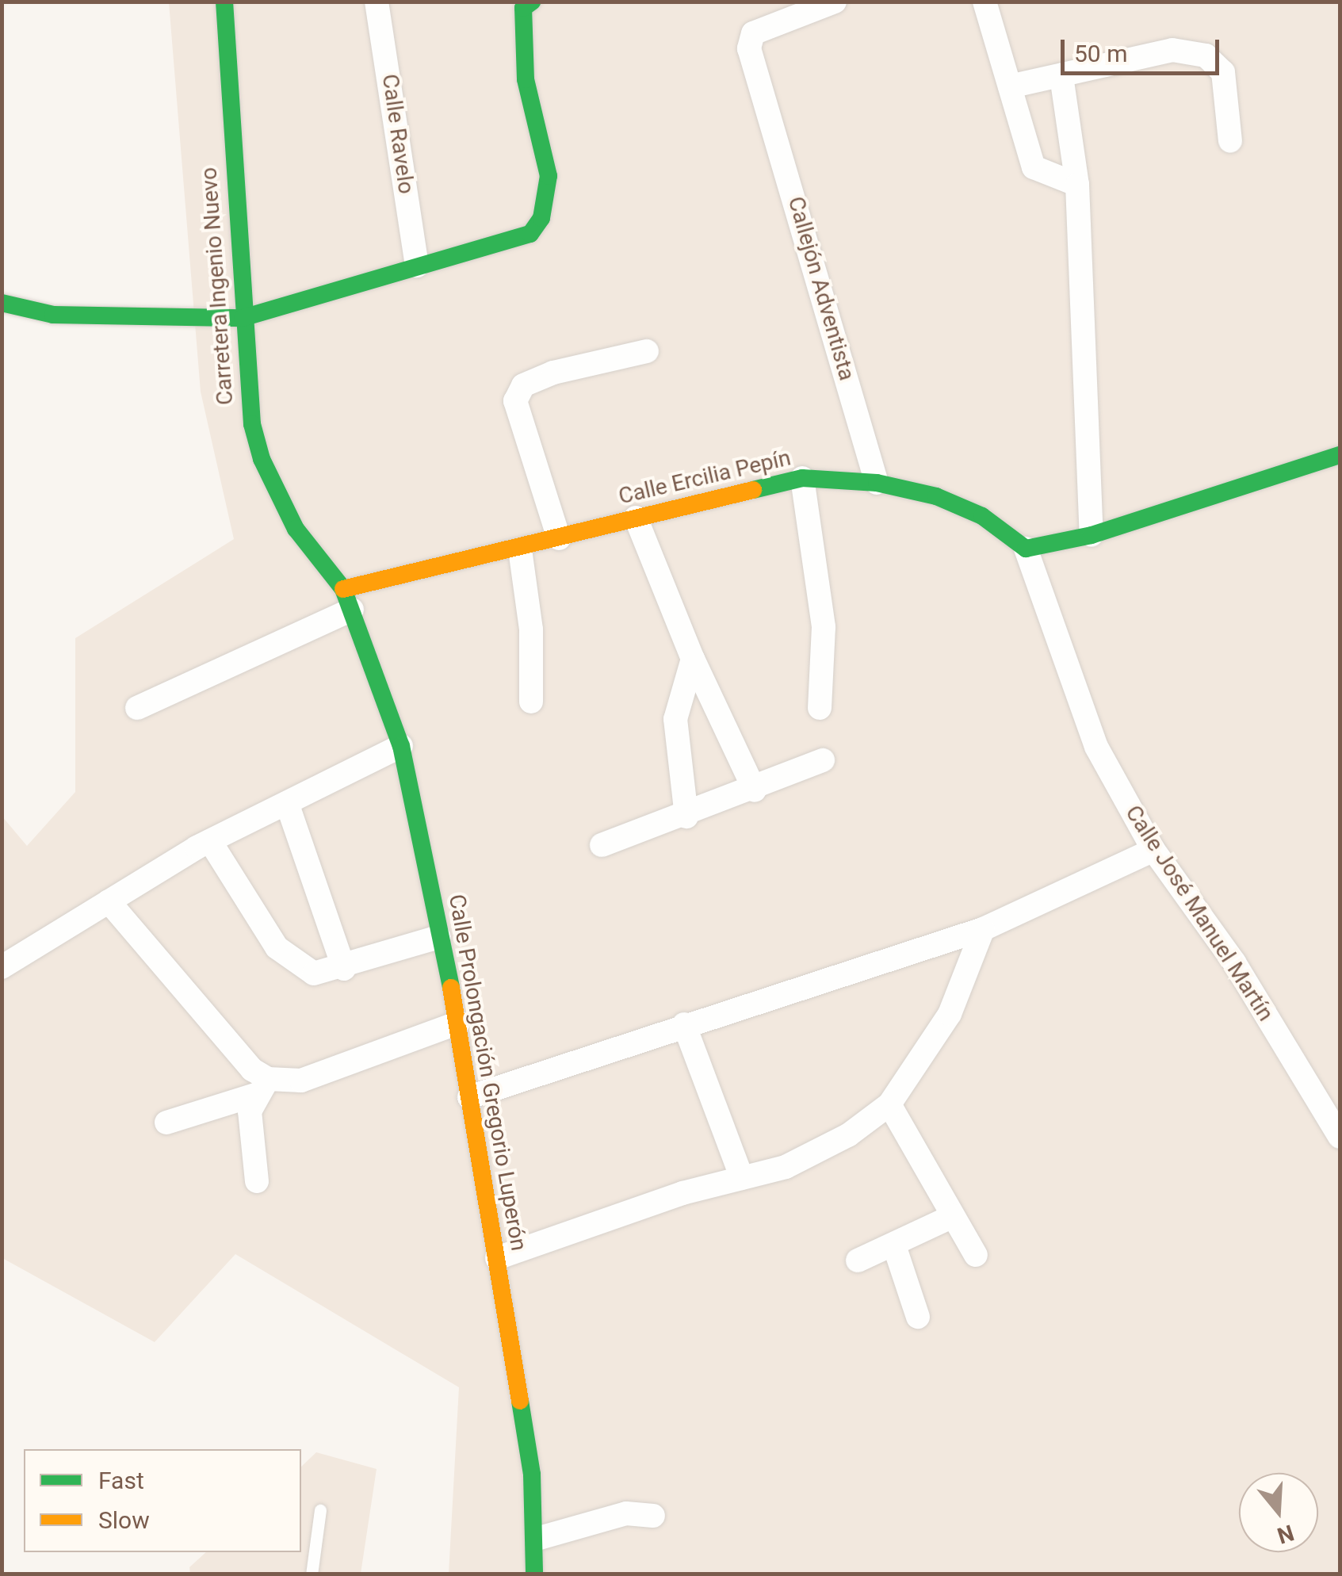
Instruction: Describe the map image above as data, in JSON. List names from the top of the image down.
{
  "streets": {
    "street": [
      "Calle Ravelo",
      "Carretera Ingenio Nuevo",
      "Callejón Adventista",
      "Calle Ercilia Pepín",
      "Calle José Manuel Martín",
      "Calle Prolongación Gregorio Luperón"
    ]
  },
  "crossings": [
    ["Carretera Ingenio Nuevo", "Calle Ercilia Pepín"],
    ["Carretera Ingenio Nuevo", "Calle Prolongación Gregorio Luperón"],
    ["Callejón Adventista", "Calle Ercilia Pepín"],
    ["Calle Ercilia Pepín", "Calle José Manuel Martín"],
    ["Calle Ercilia Pepín", "Calle Prolongación Gregorio Luperón"]
  ],
  "legend": ["Fast", "Slow"],
  "scale_bar": "50 m",
  "north": "bottom"
}
